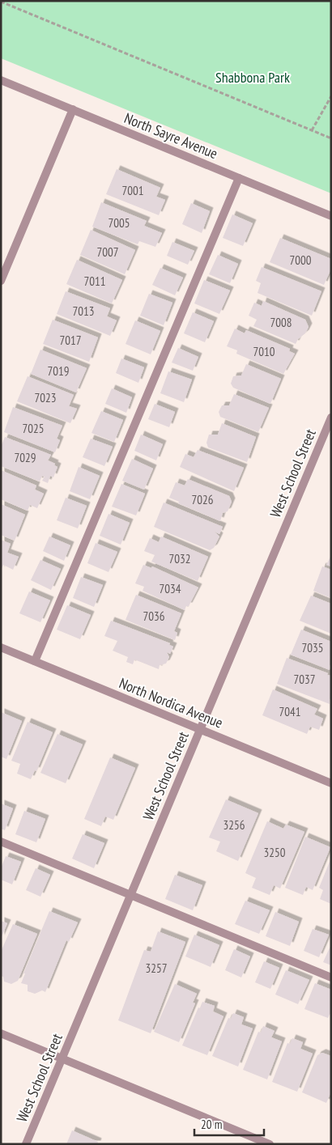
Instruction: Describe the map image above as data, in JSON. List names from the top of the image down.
{
  "streets": {
    "street": ["North Sayre Avenue", "West School Street", "North Nordica Avenue"]
  },
  "crossings": [
    ["West School Street", "North Nordica Avenue"]
  ],
  "parks": ["Shabbona Park"],
  "house_numbers": [
    "7001",
    "7005",
    "7007",
    "7000",
    "7011",
    "7013",
    "7008",
    "7017",
    "7010",
    "7019",
    "7023",
    "7025",
    "7029",
    "7026",
    "7032",
    "7034",
    "7036",
    "7035",
    "7037",
    "7041",
    "3256",
    "3250",
    "3257"
  ],
  "scale_bar": "20 m"
}
